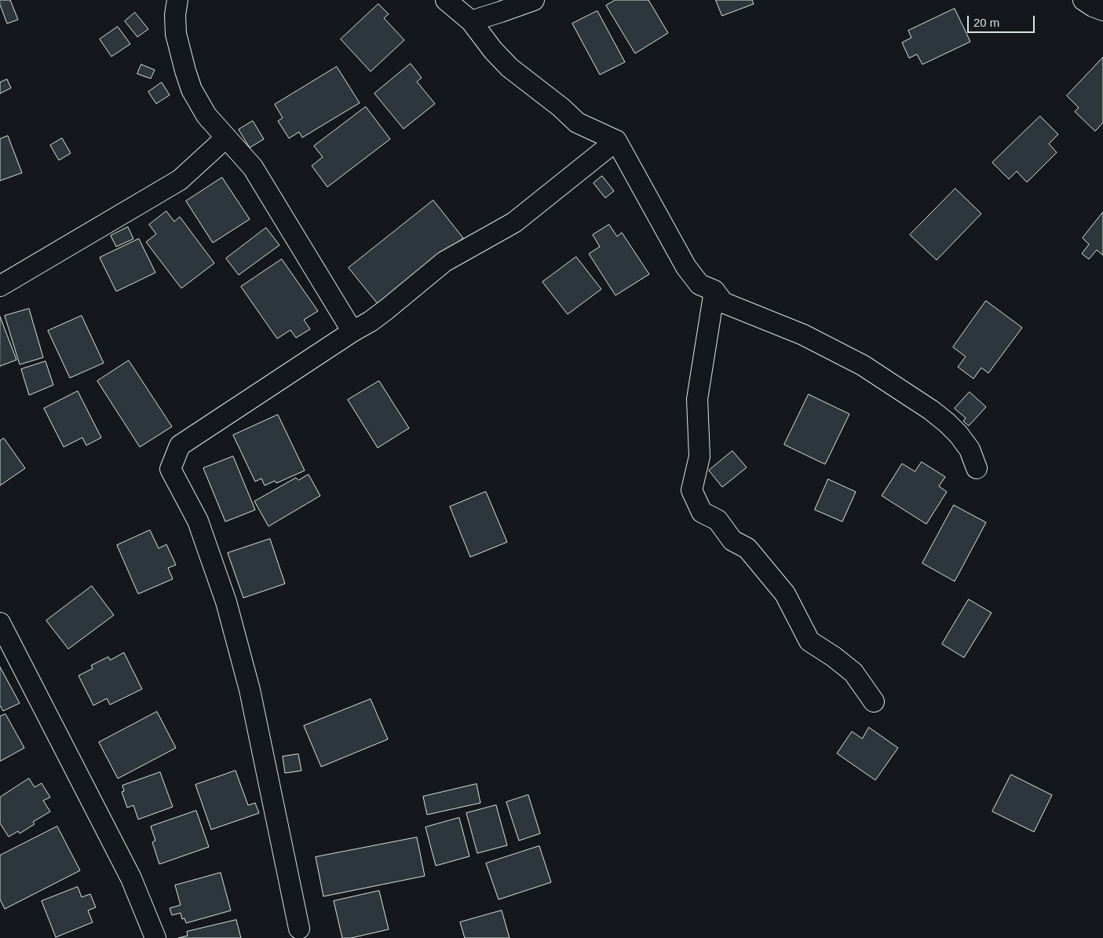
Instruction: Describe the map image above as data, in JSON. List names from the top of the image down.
{
  "scale_bar": "20 m"
}
